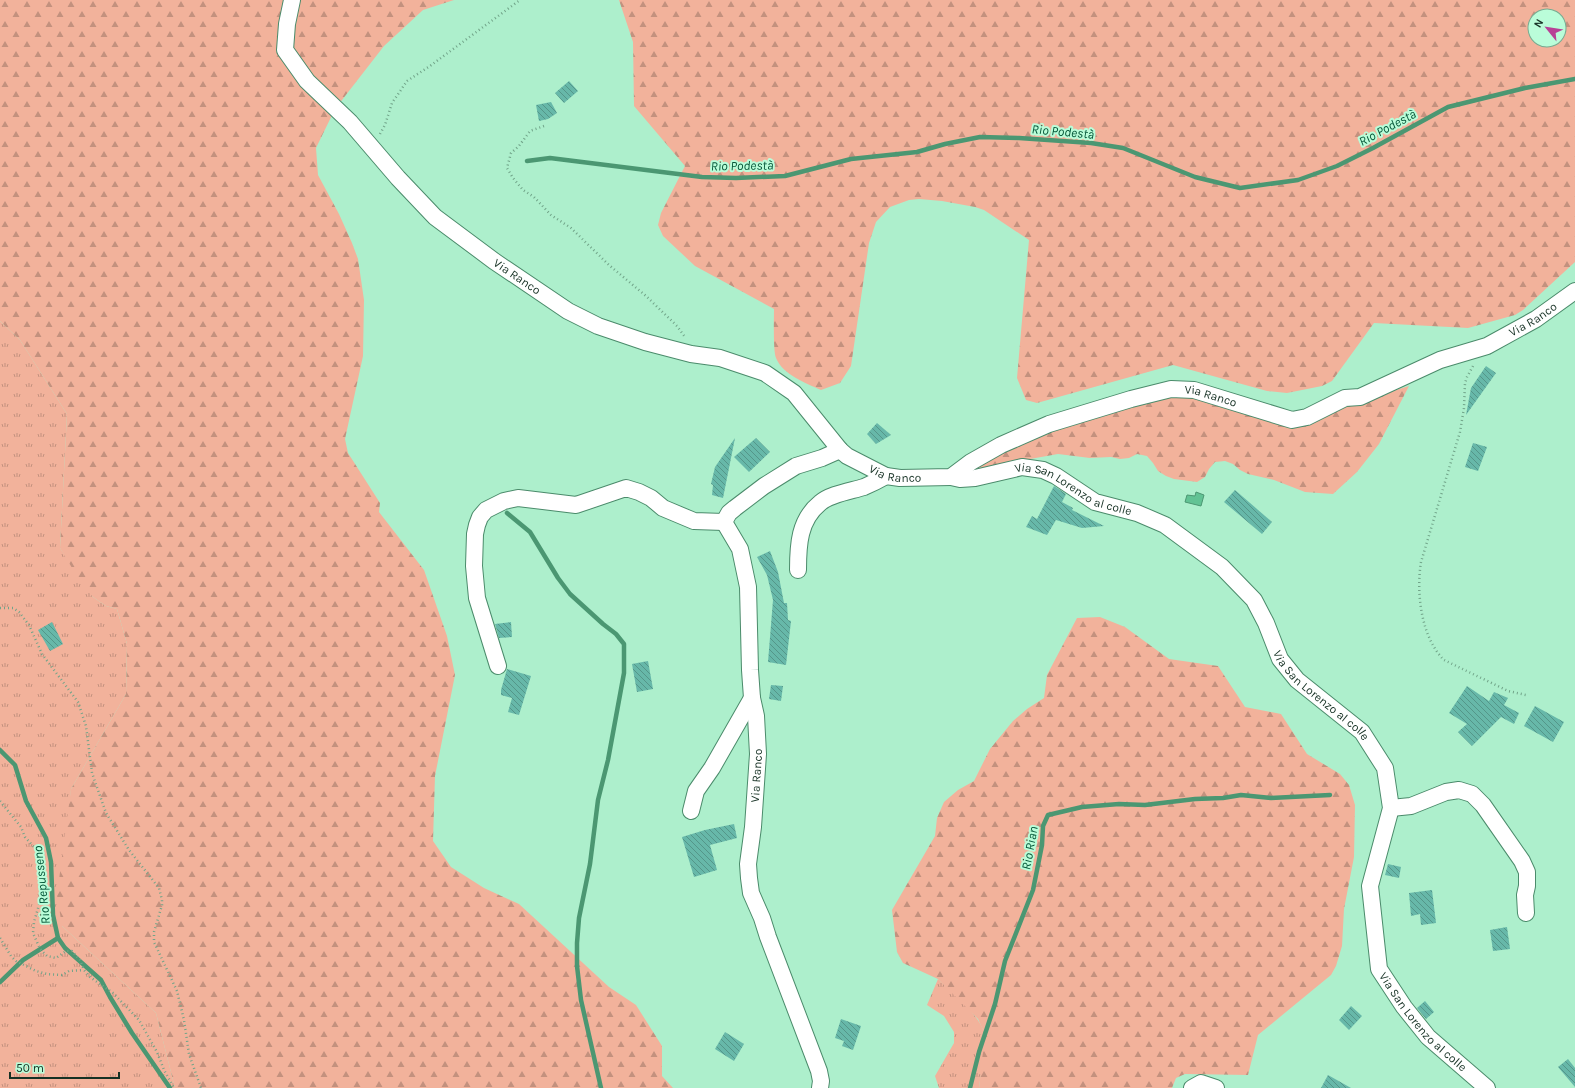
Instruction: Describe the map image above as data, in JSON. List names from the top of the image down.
{
  "streets": {
    "street": ["Via Ranco", "Via San Lorenzo al colle"]
  },
  "crossings": [
    ["Via Ranco", "Via San Lorenzo al colle"]
  ],
  "water": ["Rio Podestà", "Rio Rian", "Rio Repusseno"],
  "scale_bar": "50 m",
  "north": "top left"
}
